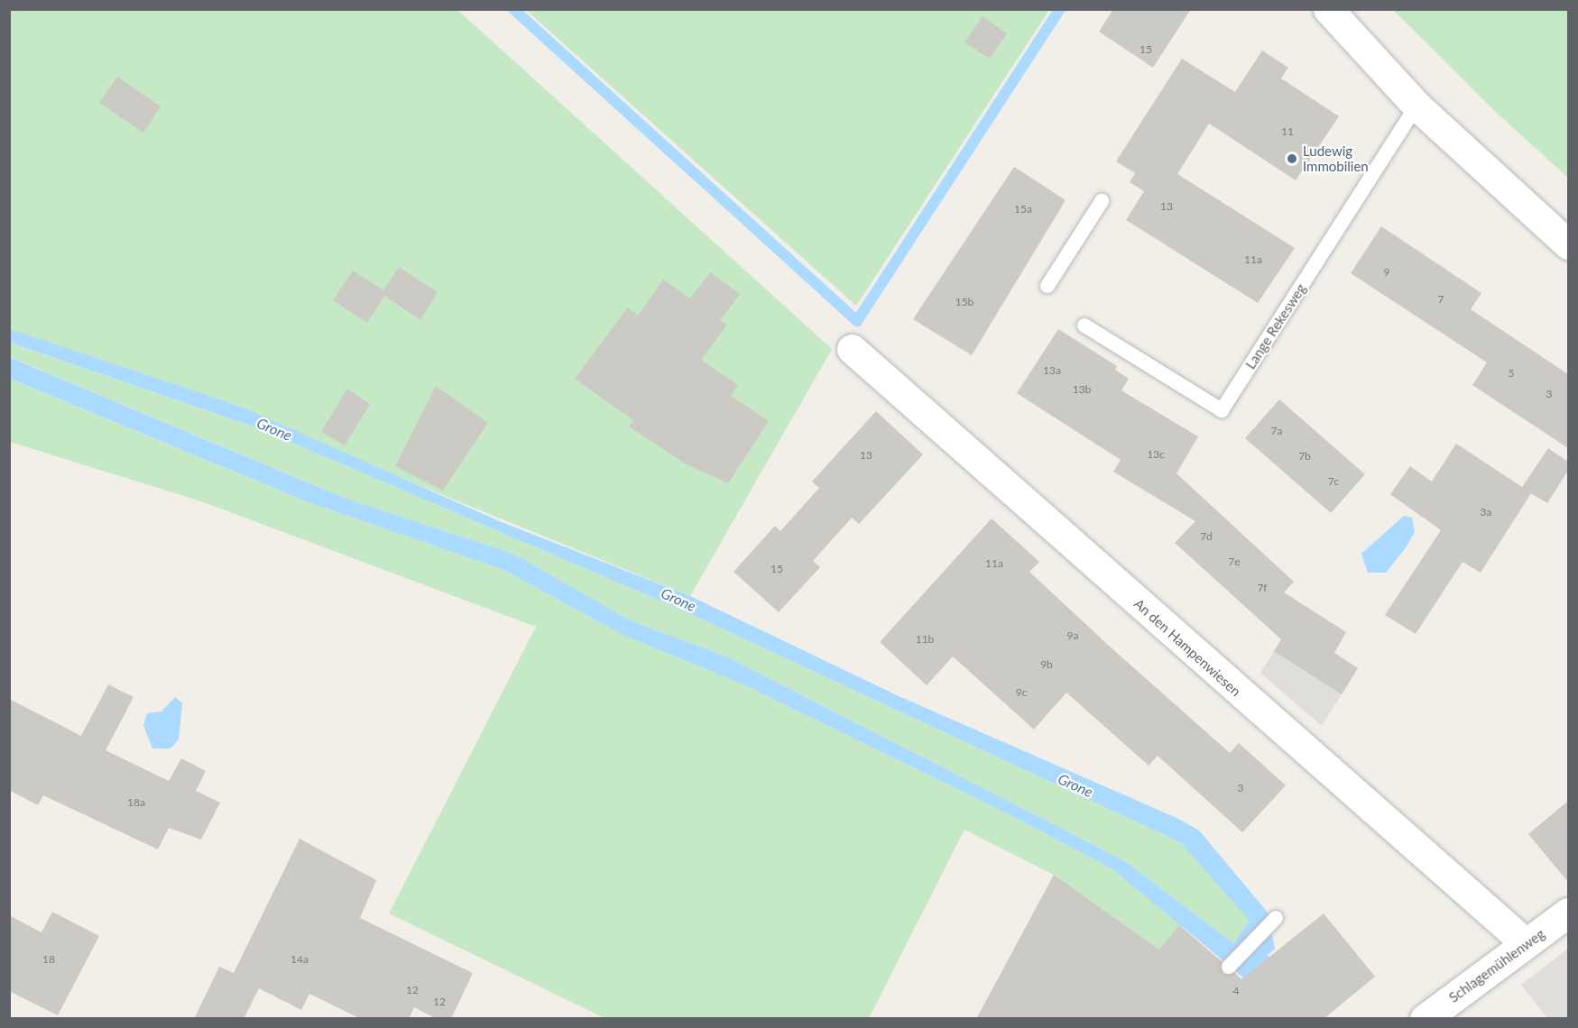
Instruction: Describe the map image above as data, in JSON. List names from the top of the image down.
{
  "streets": {
    "street": ["An den Hampenwiesen", "Schlagemühlenweg"],
    "lane": ["Lange Rekesweg"]
  },
  "crossings": [
    ["An den Hampenwiesen", "Schlagemühlenweg"]
  ],
  "water": ["Grone"],
  "places": ["Ludewig Immobilien"],
  "house_numbers": [
    "15",
    "11",
    "13",
    "15a",
    "11a",
    "9",
    "7",
    "15b",
    "13a",
    "5",
    "13b",
    "3",
    "7a",
    "13c",
    "13",
    "7b",
    "7c",
    "3a",
    "7d",
    "7e",
    "11a",
    "15",
    "7f",
    "9a",
    "11b",
    "9b",
    "9c",
    "3",
    "18a",
    "18",
    "14a",
    "12",
    "4",
    "12"
  ]
}
